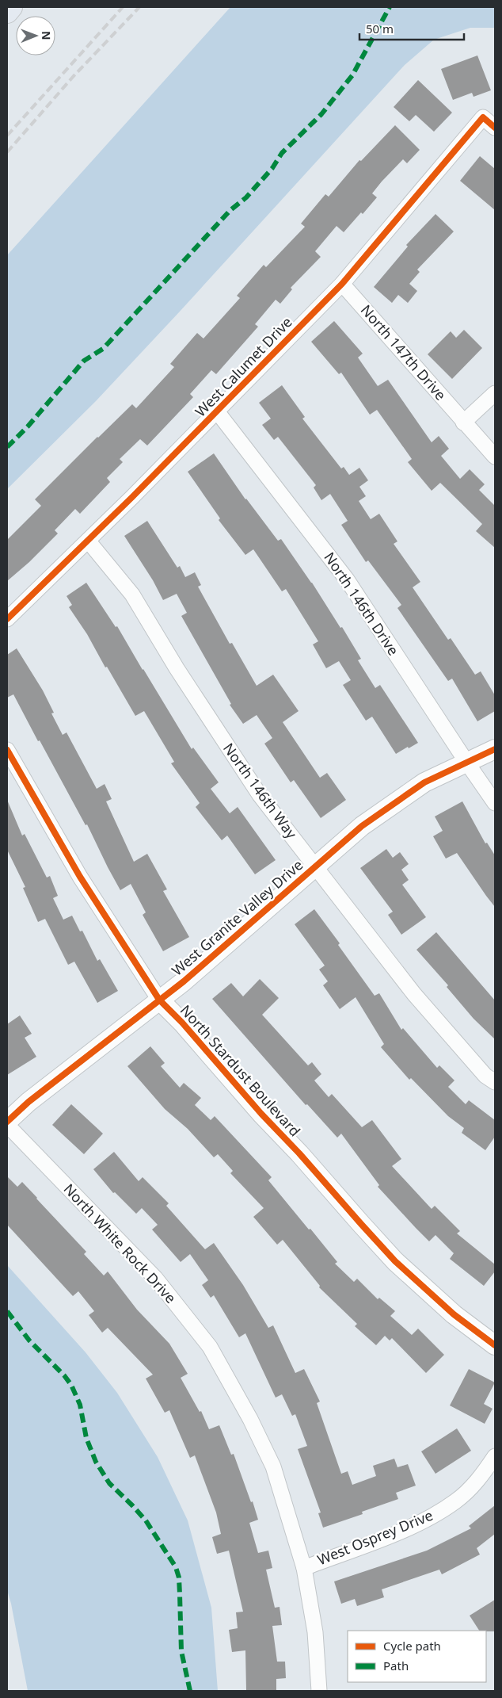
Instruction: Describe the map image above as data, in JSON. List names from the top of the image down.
{
  "streets": {
    "street": [
      "North 147th Drive",
      "West Calumet Drive",
      "North 146th Drive",
      "North 146th Way",
      "West Granite Valley Drive",
      "North Stardust Boulevard",
      "North White Rock Drive",
      "West Osprey Drive"
    ]
  },
  "crossings": [
    ["North 147th Drive", "West Calumet Drive"],
    ["West Calumet Drive", "North 146th Drive"],
    ["West Calumet Drive", "North 146th Way"],
    ["North 146th Drive", "West Granite Valley Drive"],
    ["North 146th Way", "West Granite Valley Drive"],
    ["West Granite Valley Drive", "North Stardust Boulevard"],
    ["North White Rock Drive", "West Osprey Drive"]
  ],
  "legend": ["Cycle path", "Path"],
  "scale_bar": "50 m",
  "north": "right"
}
